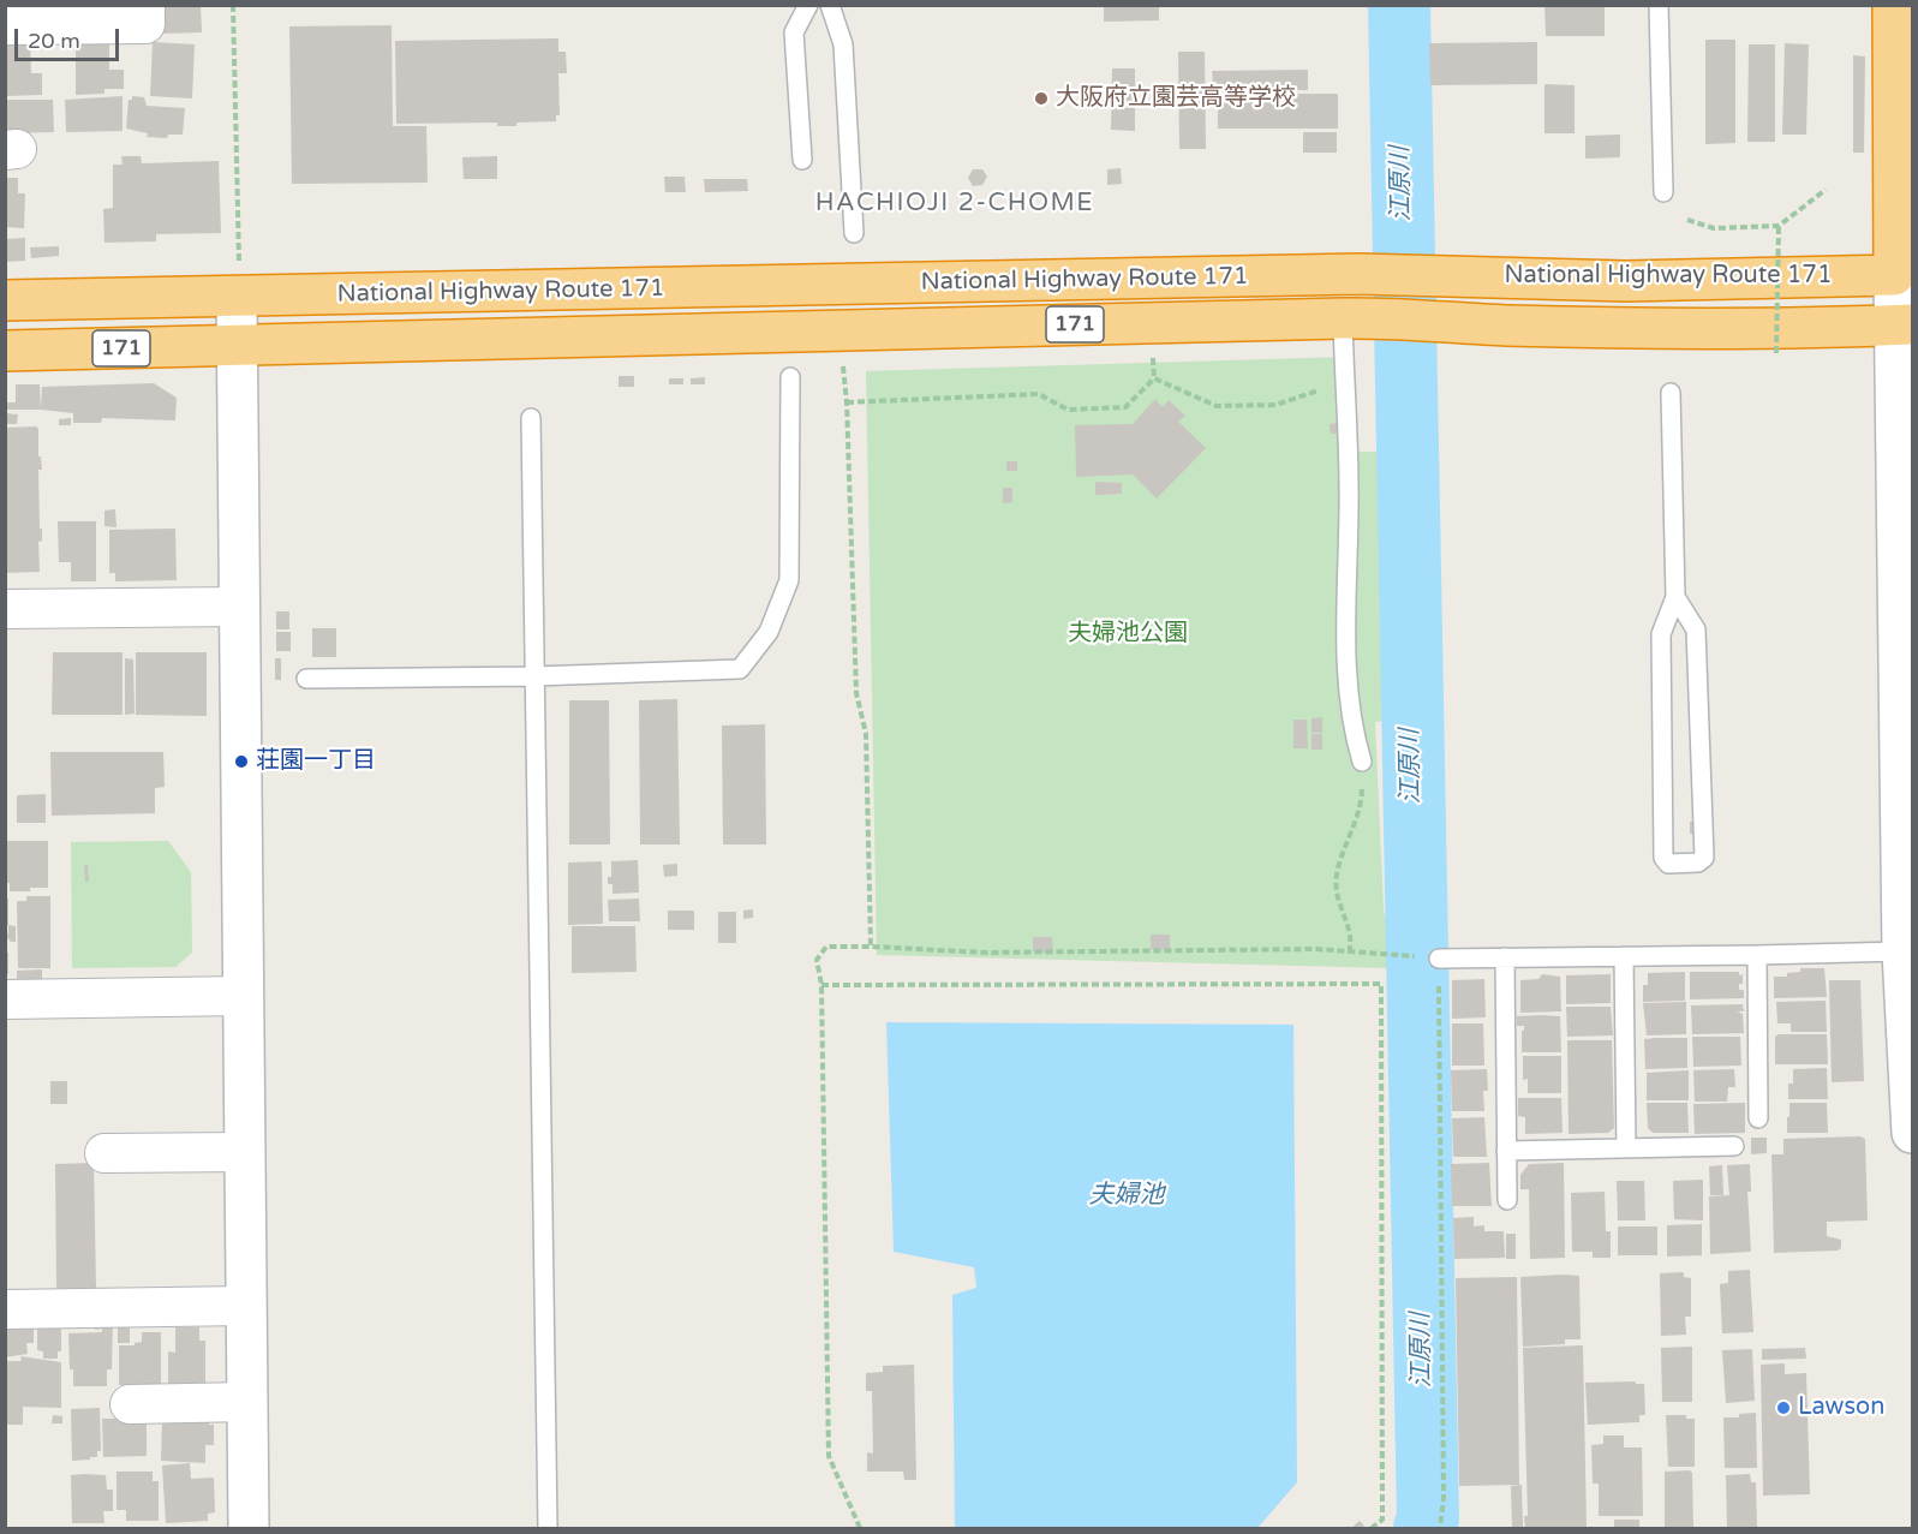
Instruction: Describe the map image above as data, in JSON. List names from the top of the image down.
{
  "streets": {
    "highway": ["National Highway Route 171", "171"]
  },
  "districts": ["HACHIOJI 2-CHOME"],
  "water": ["江原川", "夫婦池"],
  "parks": ["夫婦池公園"],
  "places": ["大阪府立園芸高等学校", "荘園一丁目", "Lawson"],
  "scale_bar": "20 m"
}
